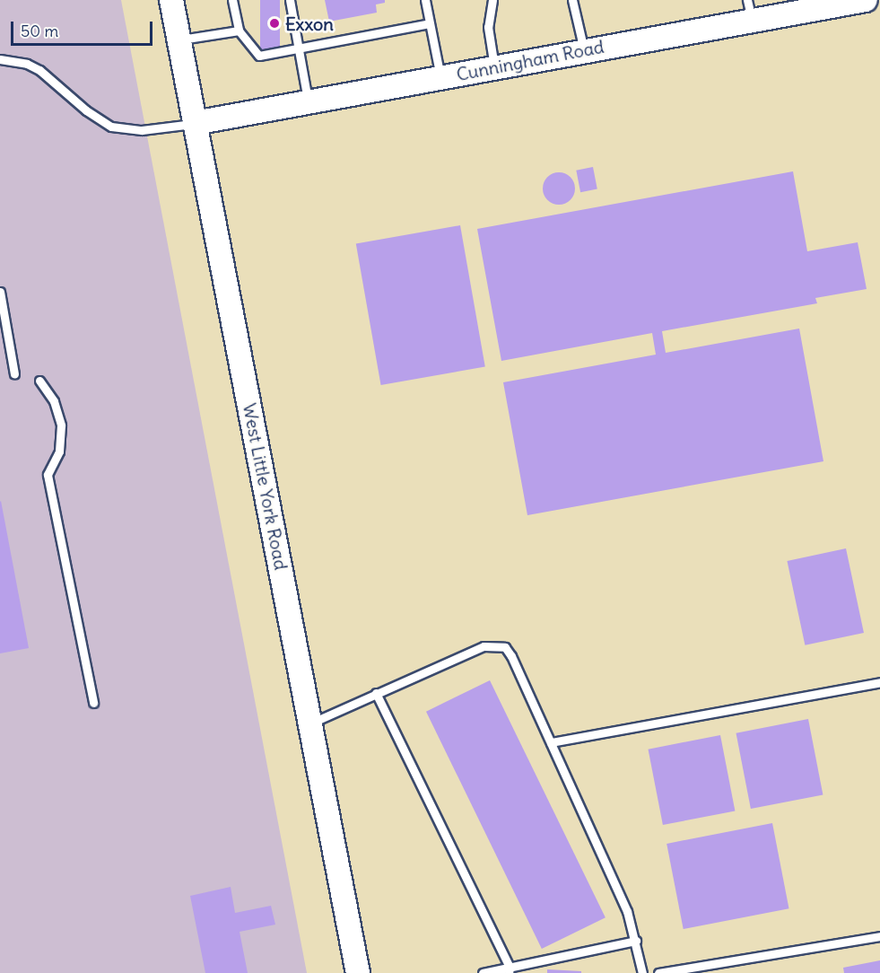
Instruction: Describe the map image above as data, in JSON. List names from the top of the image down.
{
  "streets": {
    "main road": ["Cunningham Road", "West Little York Road"]
  },
  "crossings": [
    ["Cunningham Road", "West Little York Road"]
  ],
  "places": ["Exxon"],
  "scale_bar": "50 m"
}
